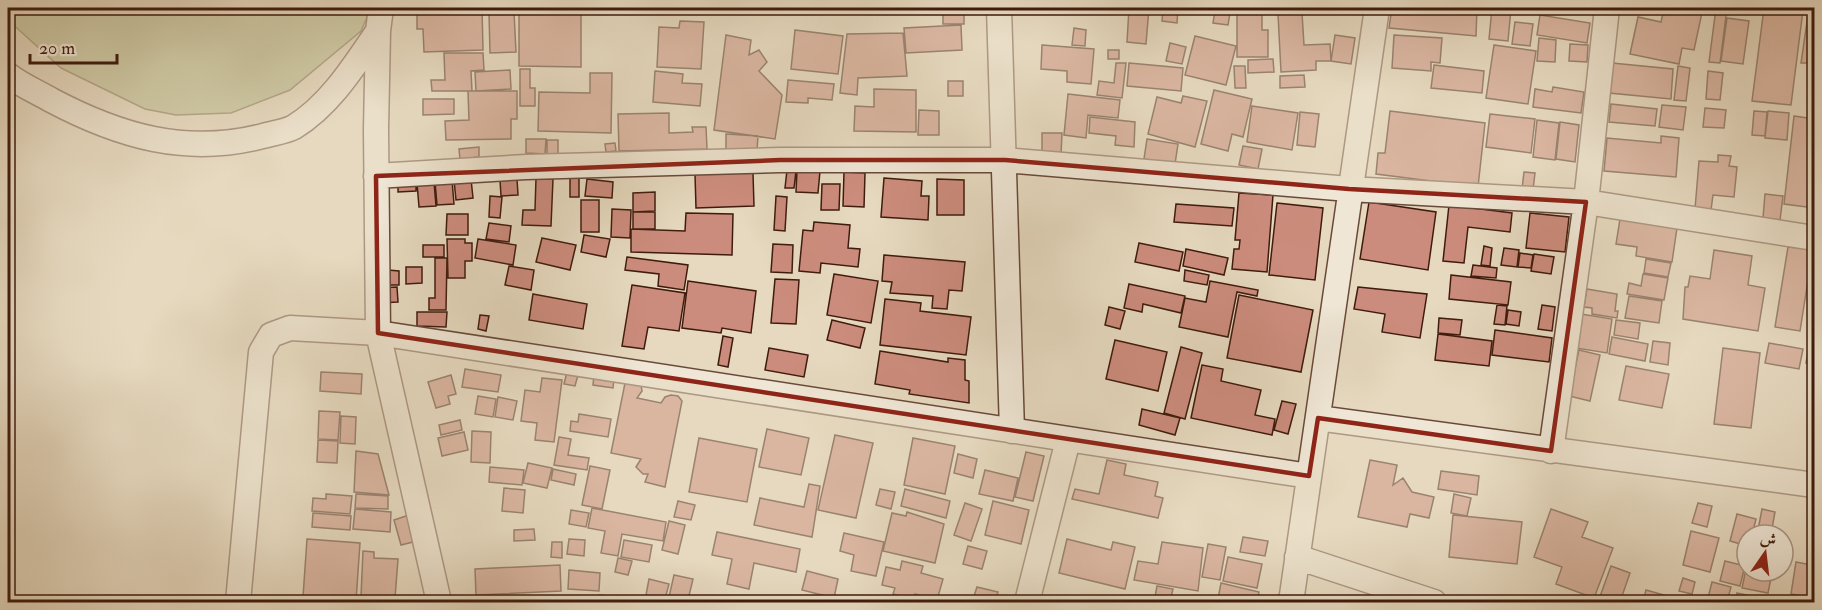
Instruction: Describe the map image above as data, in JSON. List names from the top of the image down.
{
  "scale_bar": "20 m",
  "north": "top"
}
